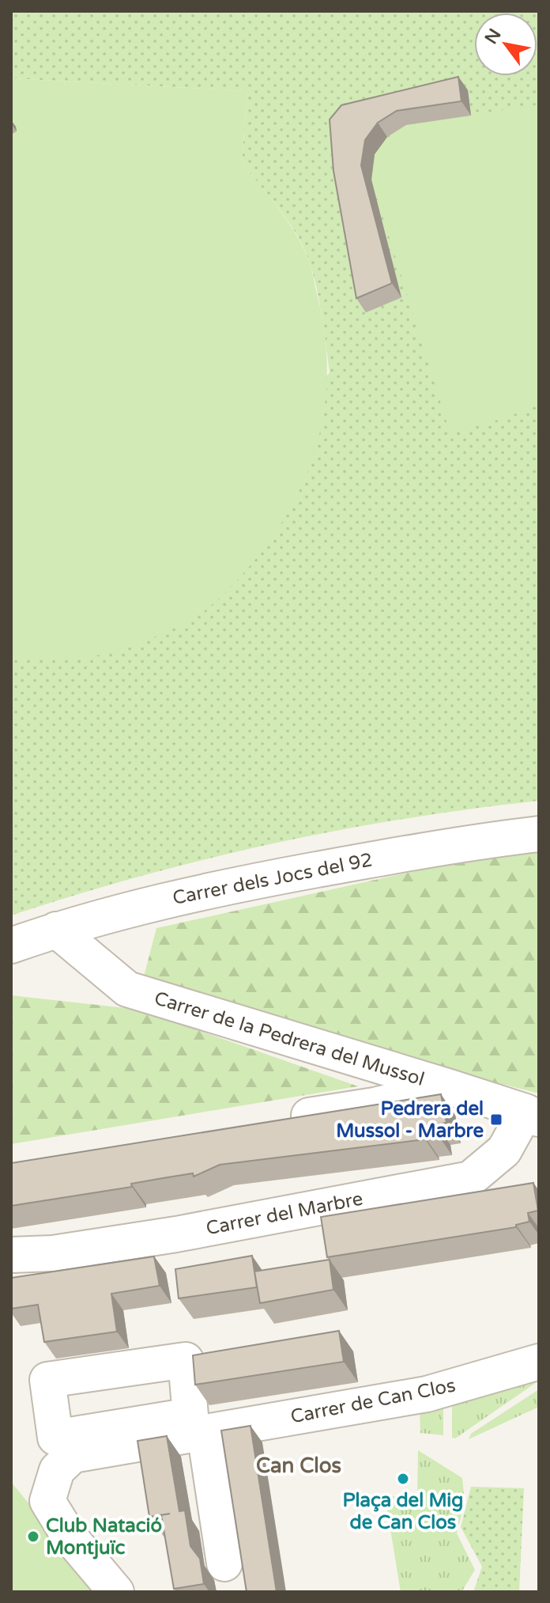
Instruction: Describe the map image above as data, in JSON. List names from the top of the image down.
{
  "streets": {
    "street": [
      "Carrer dels Jocs del 92",
      "Carrer de la Pedrera del Mussol",
      "Carrer del Marbre",
      "Carrer de Can Clos"
    ]
  },
  "crossings": [
    ["Carrer dels Jocs del 92", "Carrer de la Pedrera del Mussol"],
    ["Carrer de la Pedrera del Mussol", "Carrer del Marbre"]
  ],
  "districts": ["Can Clos"],
  "places": {
    "transit": ["Pedrera del Mussol - Marbre"],
    "other": ["Plaça del Mig de Can Clos", "Club Natació Montjuïc"]
  },
  "north": "top left"
}
